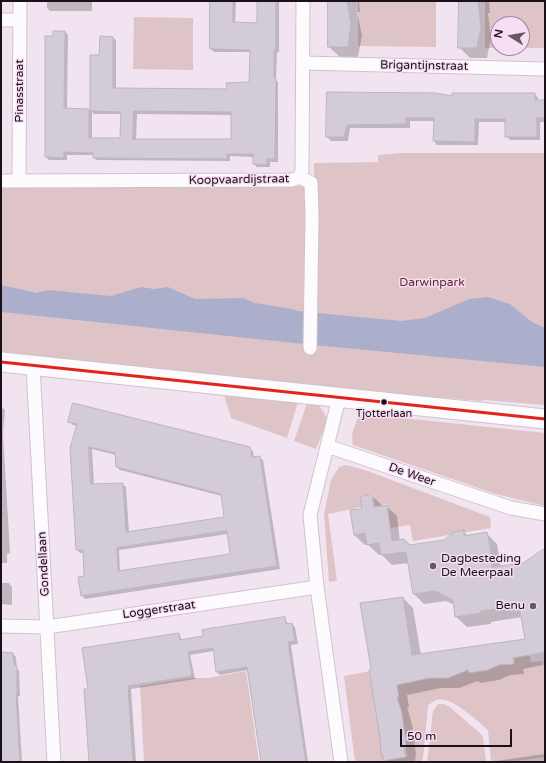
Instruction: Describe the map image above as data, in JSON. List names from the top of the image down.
{
  "streets": {
    "street": [
      "Brigantijnstraat",
      "Pinasstraat",
      "Koopvaardijstraat",
      "De Weer",
      "Gondellaan",
      "Loggerstraat"
    ]
  },
  "crossings": [
    ["Brigantijnstraat", "Koopvaardijstraat"],
    ["Pinasstraat", "Koopvaardijstraat"],
    ["Gondellaan", "Loggerstraat"]
  ],
  "parks": ["Darwinpark"],
  "places": ["Tjotterlaan", "Dagbesteding De Meerpaal", "Benu"],
  "scale_bar": "50 m",
  "north": "left"
}
